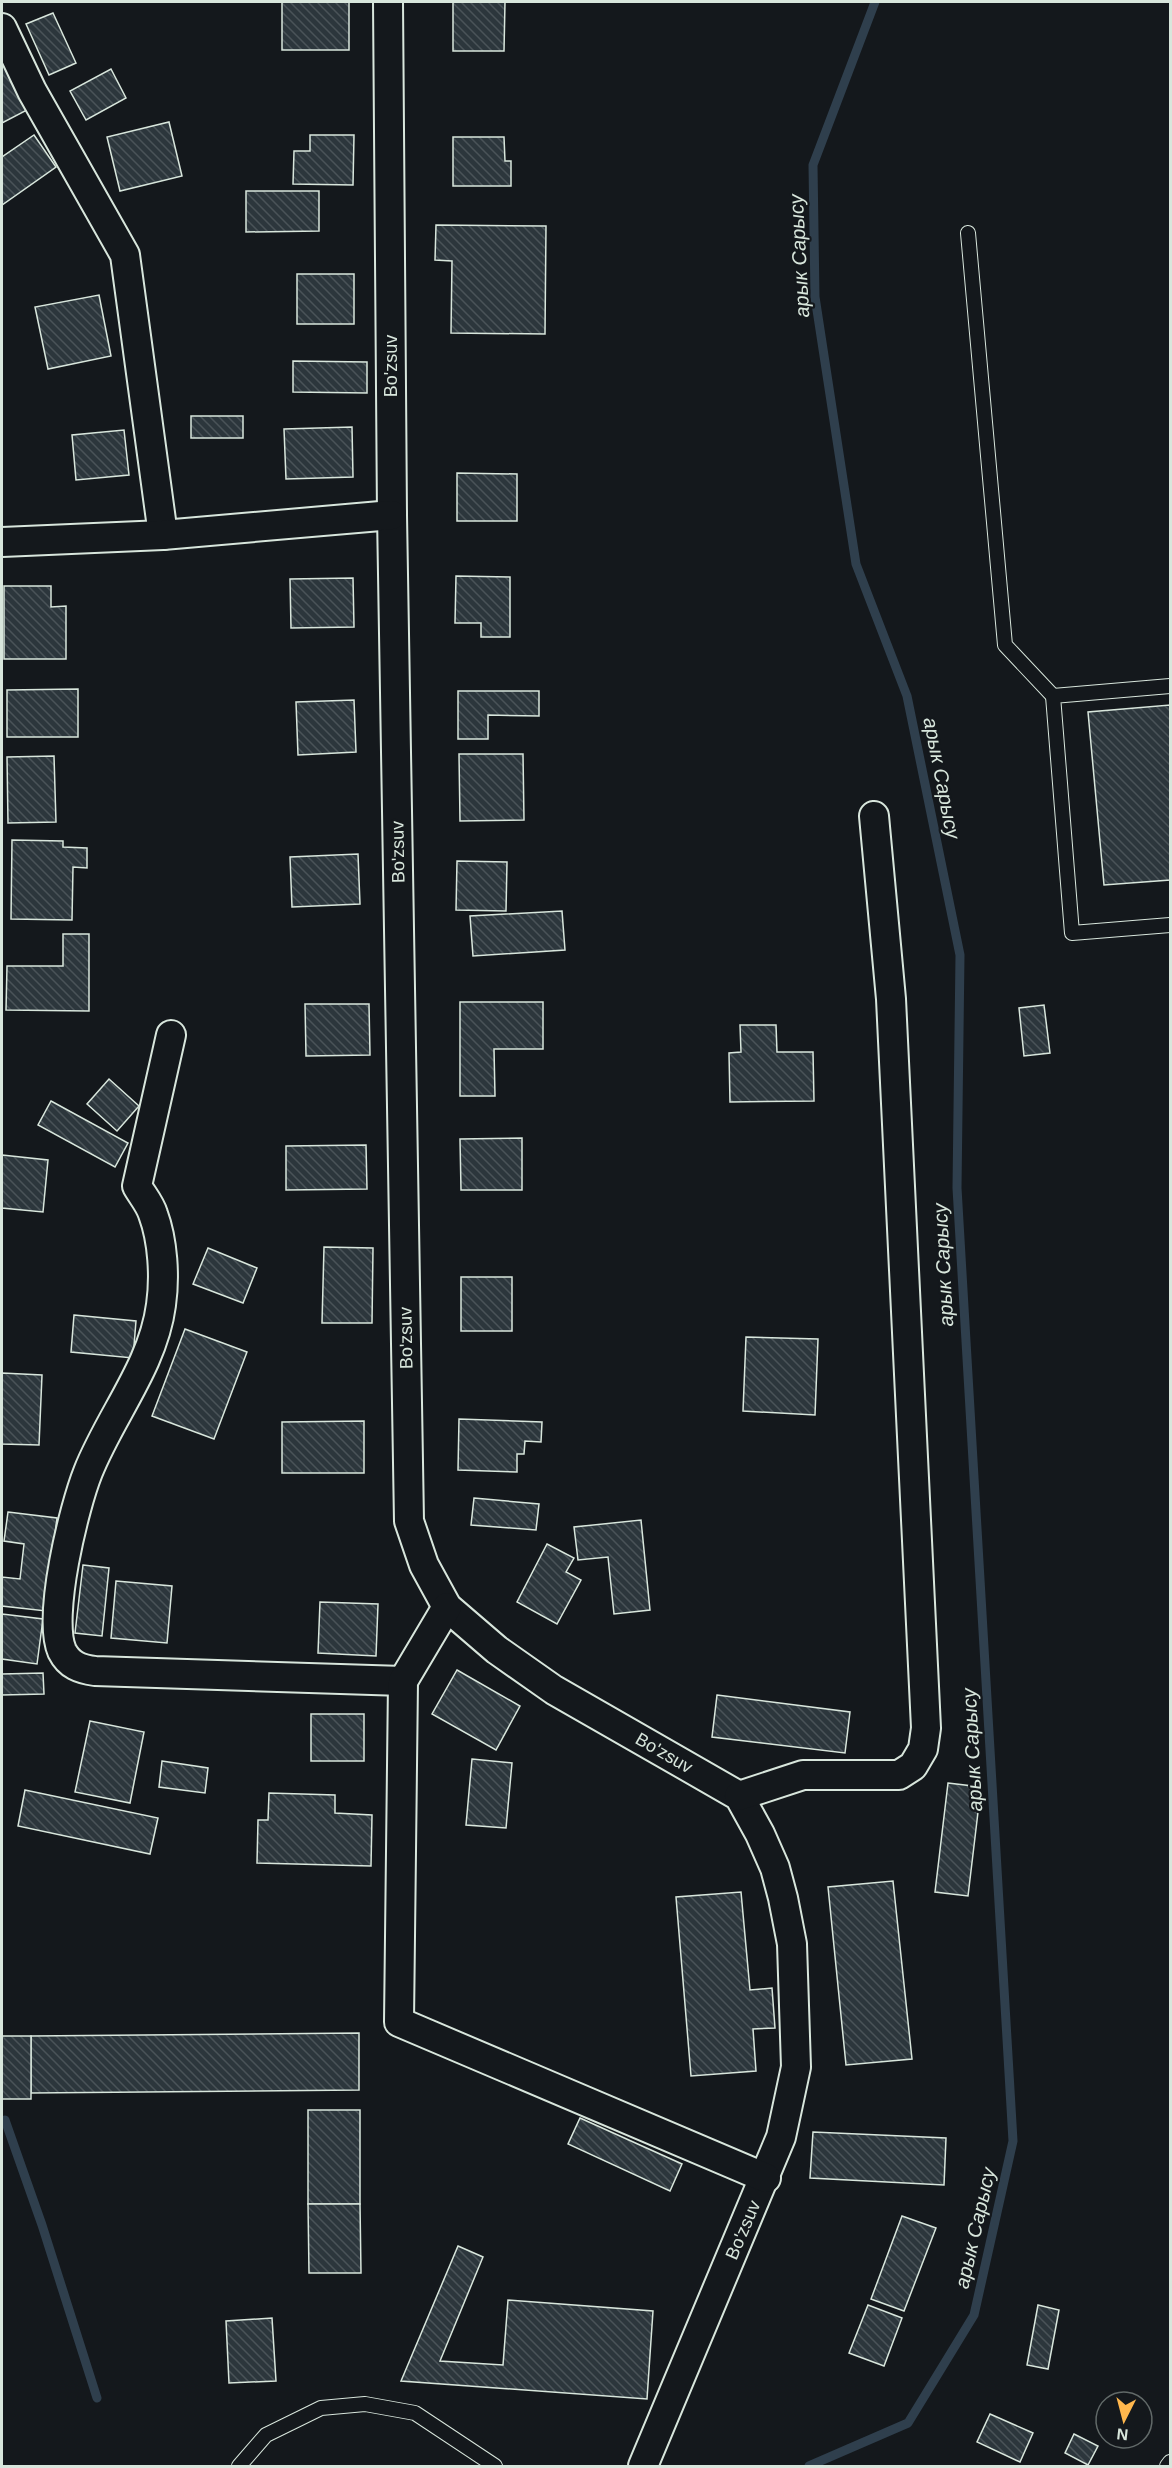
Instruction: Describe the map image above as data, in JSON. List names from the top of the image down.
{
  "streets": {
    "street": ["Bo'zsuv"]
  },
  "water": ["арык Сарысу"],
  "north": "bottom"
}
